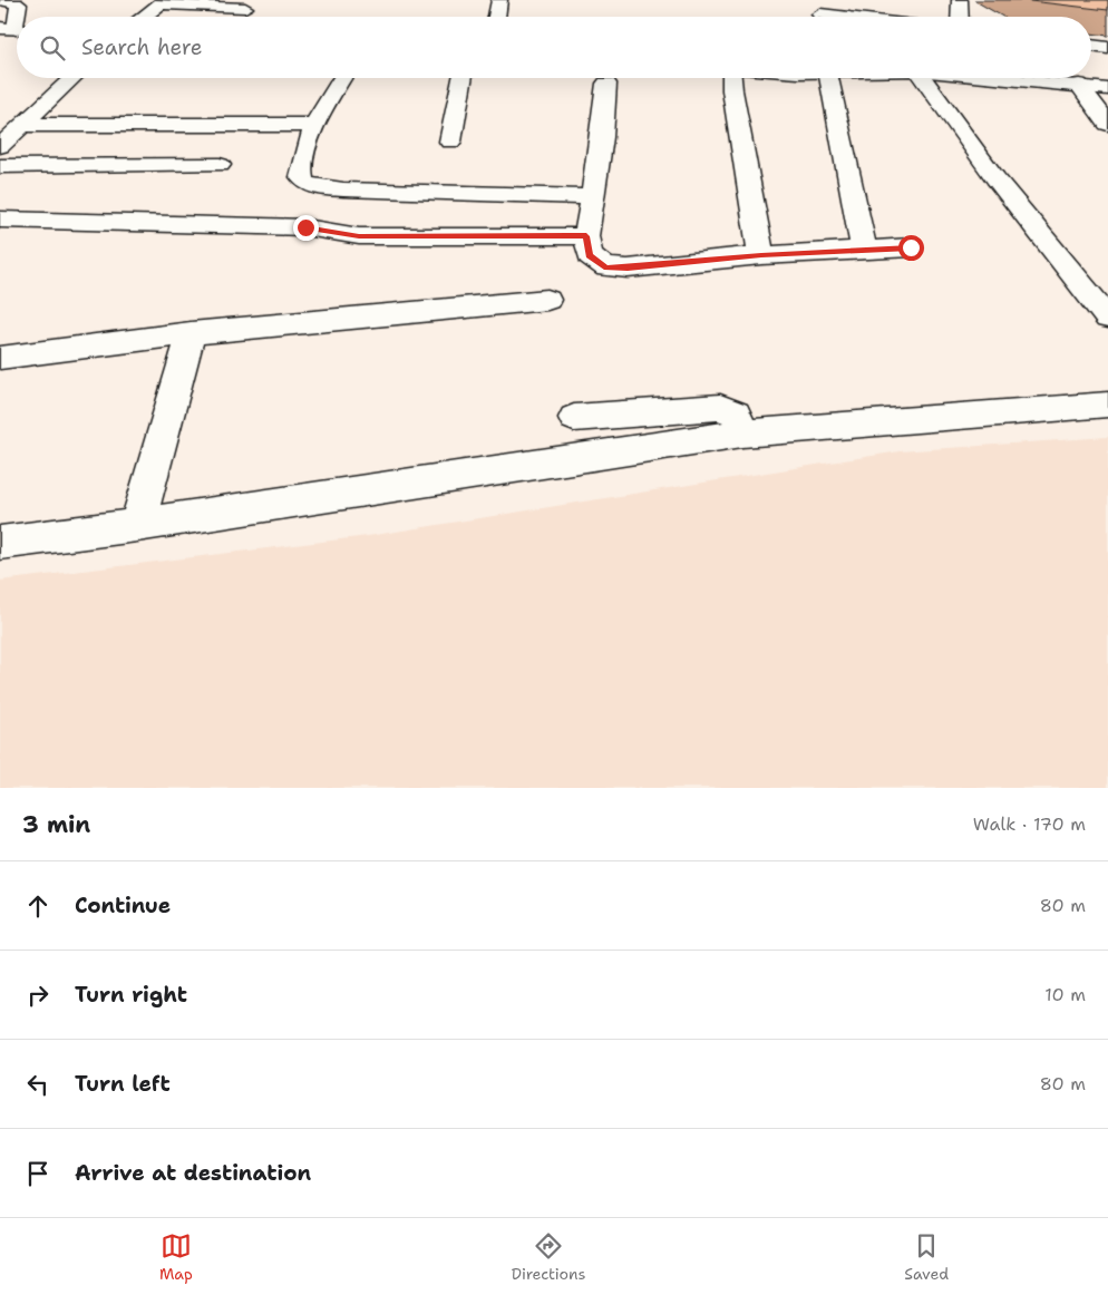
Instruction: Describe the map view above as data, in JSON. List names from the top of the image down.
{
  "page": {
    "search": "Search here",
    "heading": ["3 min", "Walk · 170 m"],
    "list": [
      ["Continue", "80 m"],
      ["Turn right", "10 m"],
      ["Turn left", "80 m"],
      "Arrive at destination"
    ],
    "nav": ["Map", "Directions", "Saved"]
  }
}
